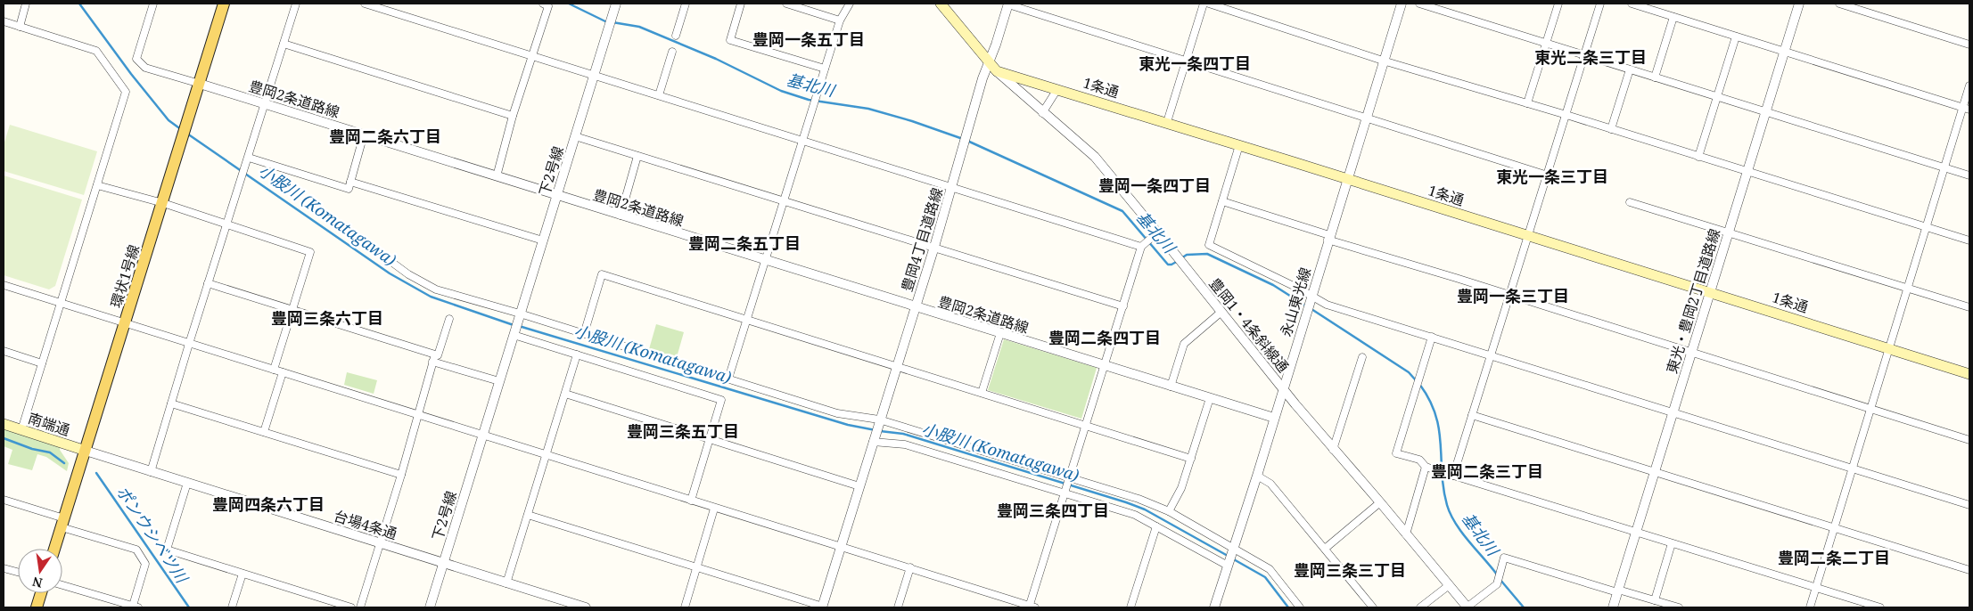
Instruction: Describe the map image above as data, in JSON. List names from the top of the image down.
{
  "streets": {
    "main road": ["1条通", "環状1号線", "南端通"],
    "street": [
      "豊岡2条道路線",
      "下2号線",
      "豊岡4丁目道路線",
      "東光・豊岡2丁目道路線",
      "永山東光線",
      "豊岡1・4条斜線通",
      "台場4条通"
    ]
  },
  "crossings": [
    ["1条通", "東光・豊岡2丁目道路線"],
    ["1条通", "永山東光線"],
    ["1条通", "豊岡1・4条斜線通"],
    ["豊岡2条道路線", "下2号線"],
    ["豊岡2条道路線", "豊岡4丁目道路線"],
    ["豊岡2条道路線", "環状1号線"],
    ["豊岡2条道路線", "永山東光線"],
    ["下2号線", "台場4条通"],
    ["環状1号線", "南端通"],
    ["環状1号線", "台場4条通"],
    ["永山東光線", "豊岡1・4条斜線通"],
    ["南端通", "台場4条通"]
  ],
  "districts": [
    "豊岡一条五丁目",
    "東光二条三丁目",
    "東光一条四丁目",
    "豊岡二条六丁目",
    "東光一条三丁目",
    "豊岡一条四丁目",
    "豊岡二条五丁目",
    "豊岡一条三丁目",
    "豊岡三条六丁目",
    "豊岡二条四丁目",
    "豊岡三条五丁目",
    "豊岡二条三丁目",
    "豊岡四条六丁目",
    "豊岡三条四丁目",
    "豊岡二条二丁目",
    "豊岡三条三丁目"
  ],
  "water": ["基北川", "小股川 (Komatagawa)", "ポンウシベツ川"],
  "north": "bottom"
}
